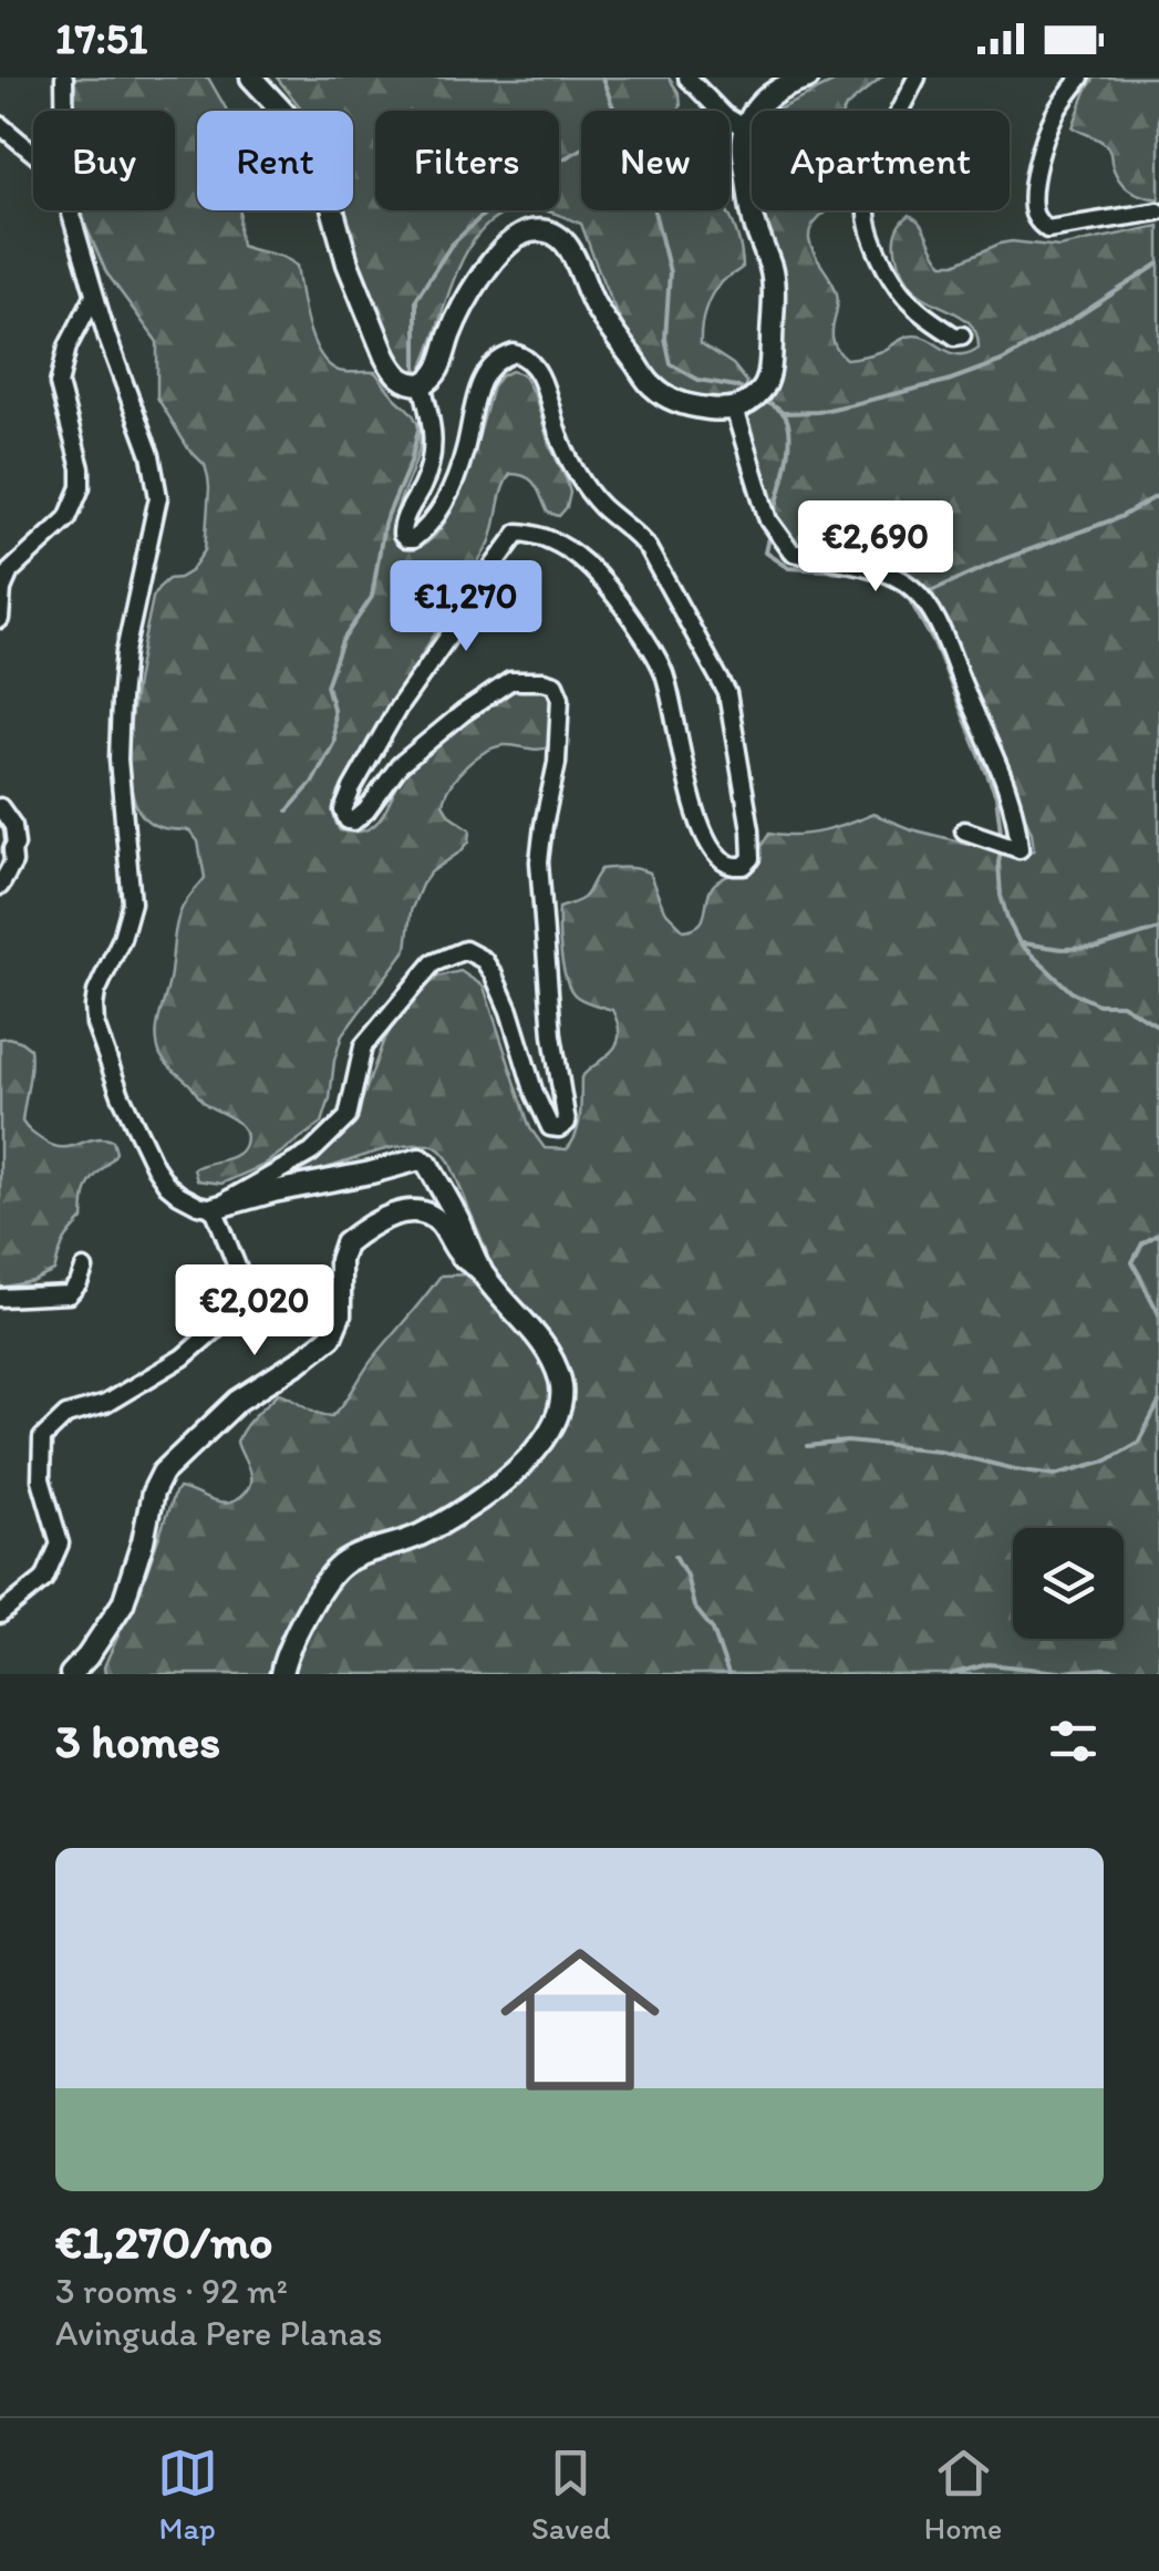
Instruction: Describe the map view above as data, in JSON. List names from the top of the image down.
{
  "page": {
    "status": "17:51",
    "chip": [
      "Buy",
      "Rent",
      "Filters",
      "New",
      "Apartment"
    ],
    "price": ["€2,690", "€1,270", "€2,020"],
    "heading": "3 homes",
    "list": [
      {
        "name": "€1,270/mo",
        "note": "3 rooms · 92 m² · Avinguda Pere Planas"
      }
    ],
    "tabs": ["Map", "Saved", "Home"]
  }
}
